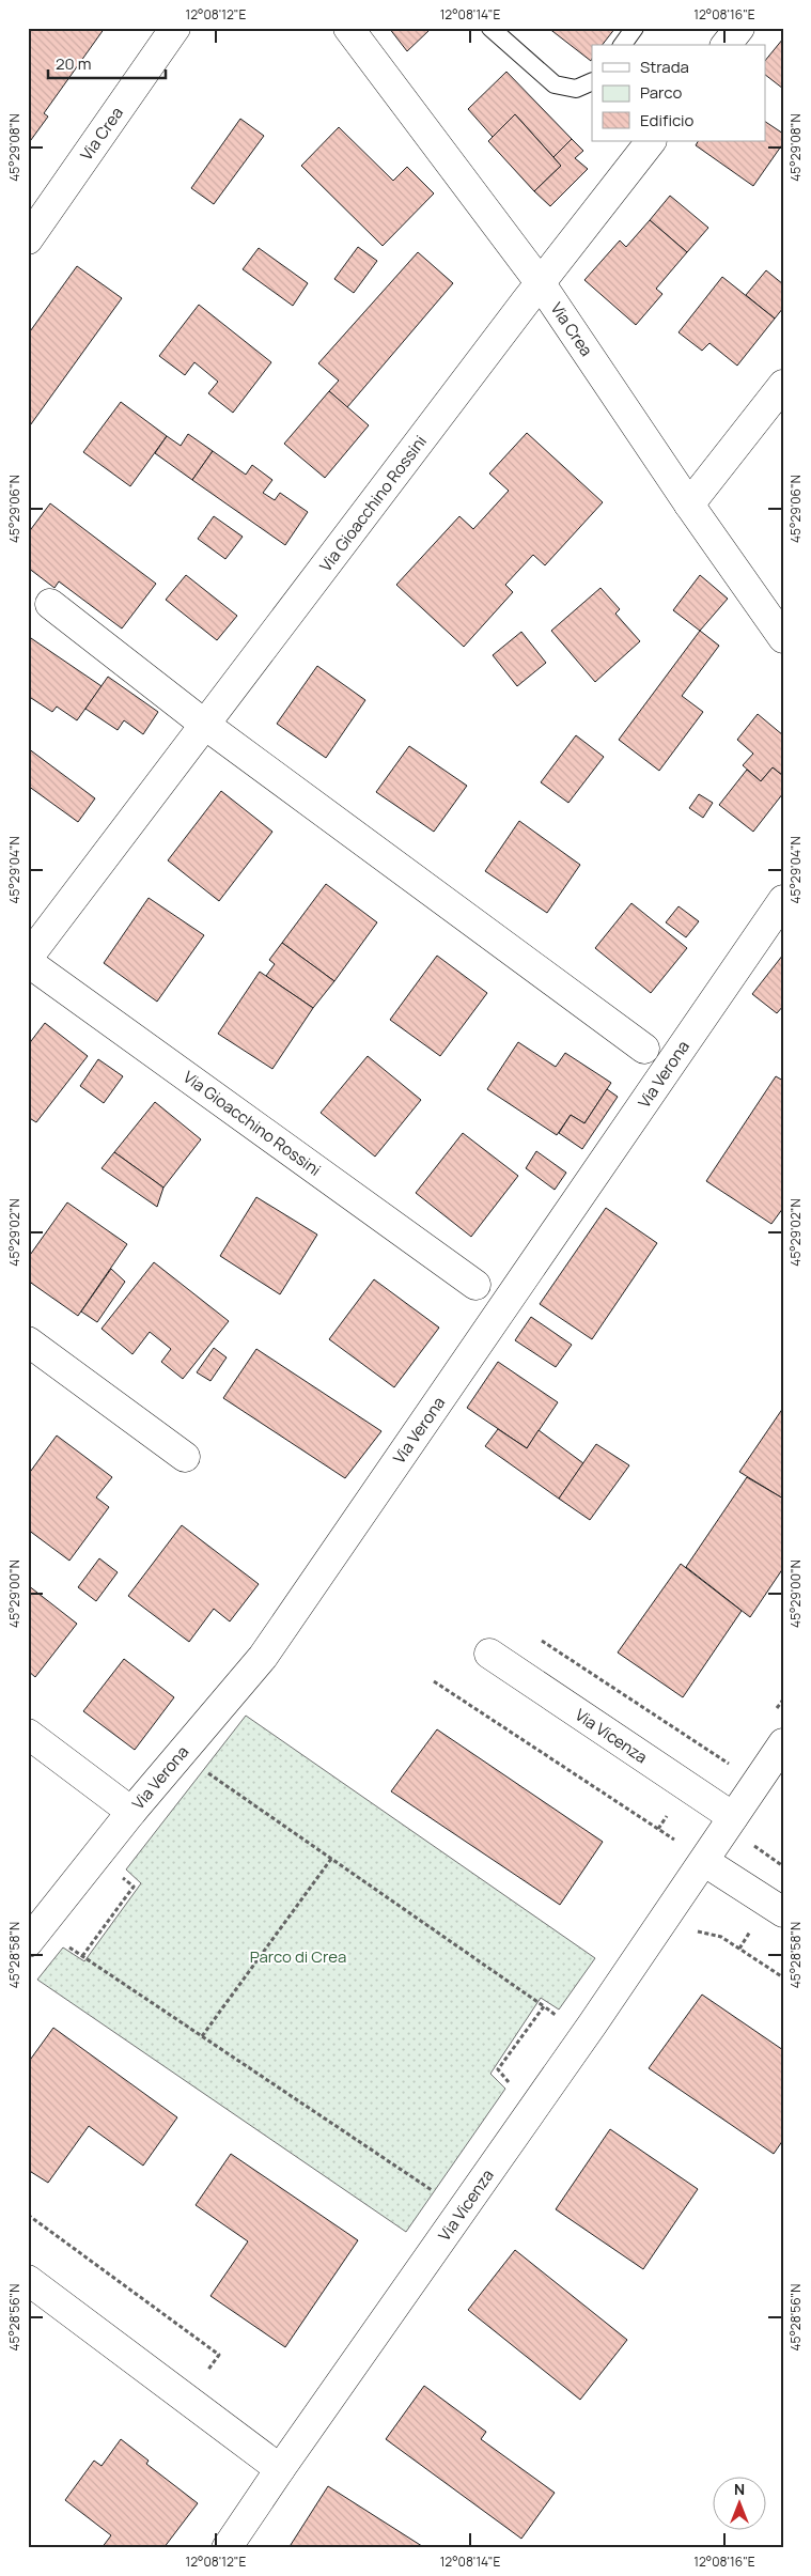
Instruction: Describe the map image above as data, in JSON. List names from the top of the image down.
{
  "streets": {
    "street": [
      "Via Crea",
      "Via Gioacchino Rossini",
      "Via Verona",
      "Via Vicenza"
    ]
  },
  "crossings": [
    ["Via Crea", "Via Gioacchino Rossini"]
  ],
  "parks": ["Parco di Crea"],
  "legend": ["Strada", "Parco", "Edificio"],
  "scale_bar": "20 m",
  "north": "top",
  "coordinates": [
    "12°08'12\"E",
    "12°08'14\"E",
    "12°08'16\"E",
    "45°29'08\"N",
    "45°29'06\"N",
    "45°29'04\"N",
    "45°29'02\"N",
    "45°29'00\"N",
    "45°28'58\"N",
    "45°28'56\"N"
  ]
}
